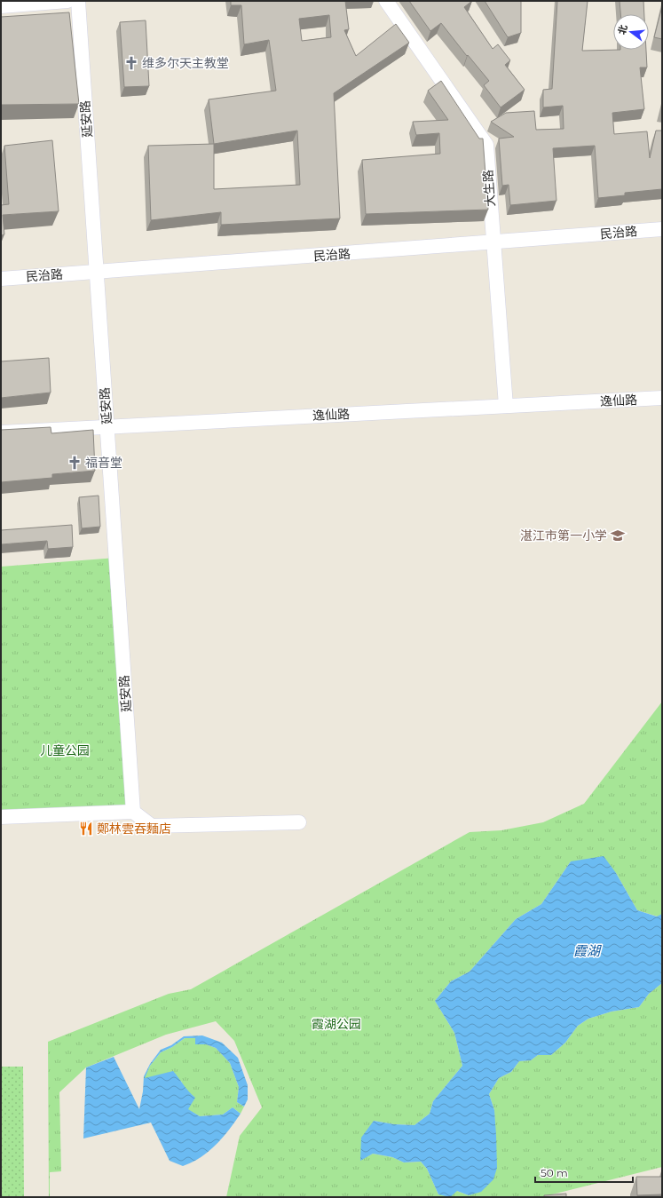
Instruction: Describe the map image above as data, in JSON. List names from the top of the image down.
{
  "streets": {
    "street": [
      "延安路",
      "大生路",
      "民治路",
      "逸仙路"
    ]
  },
  "crossings": [
    ["延安路", "民治路"],
    ["延安路", "逸仙路"],
    ["大生路", "民治路"],
    ["大生路", "逸仙路"]
  ],
  "water": ["霞湖"],
  "parks": ["儿童公园", "霞湖公园"],
  "places": {
    "church": ["维多尔天主教堂", "福音堂"],
    "school or university": ["湛江市第一小学"],
    "restaurant": ["鄭林雲吞麵店"]
  },
  "scale_bar": "50 m",
  "north": "left"
}
